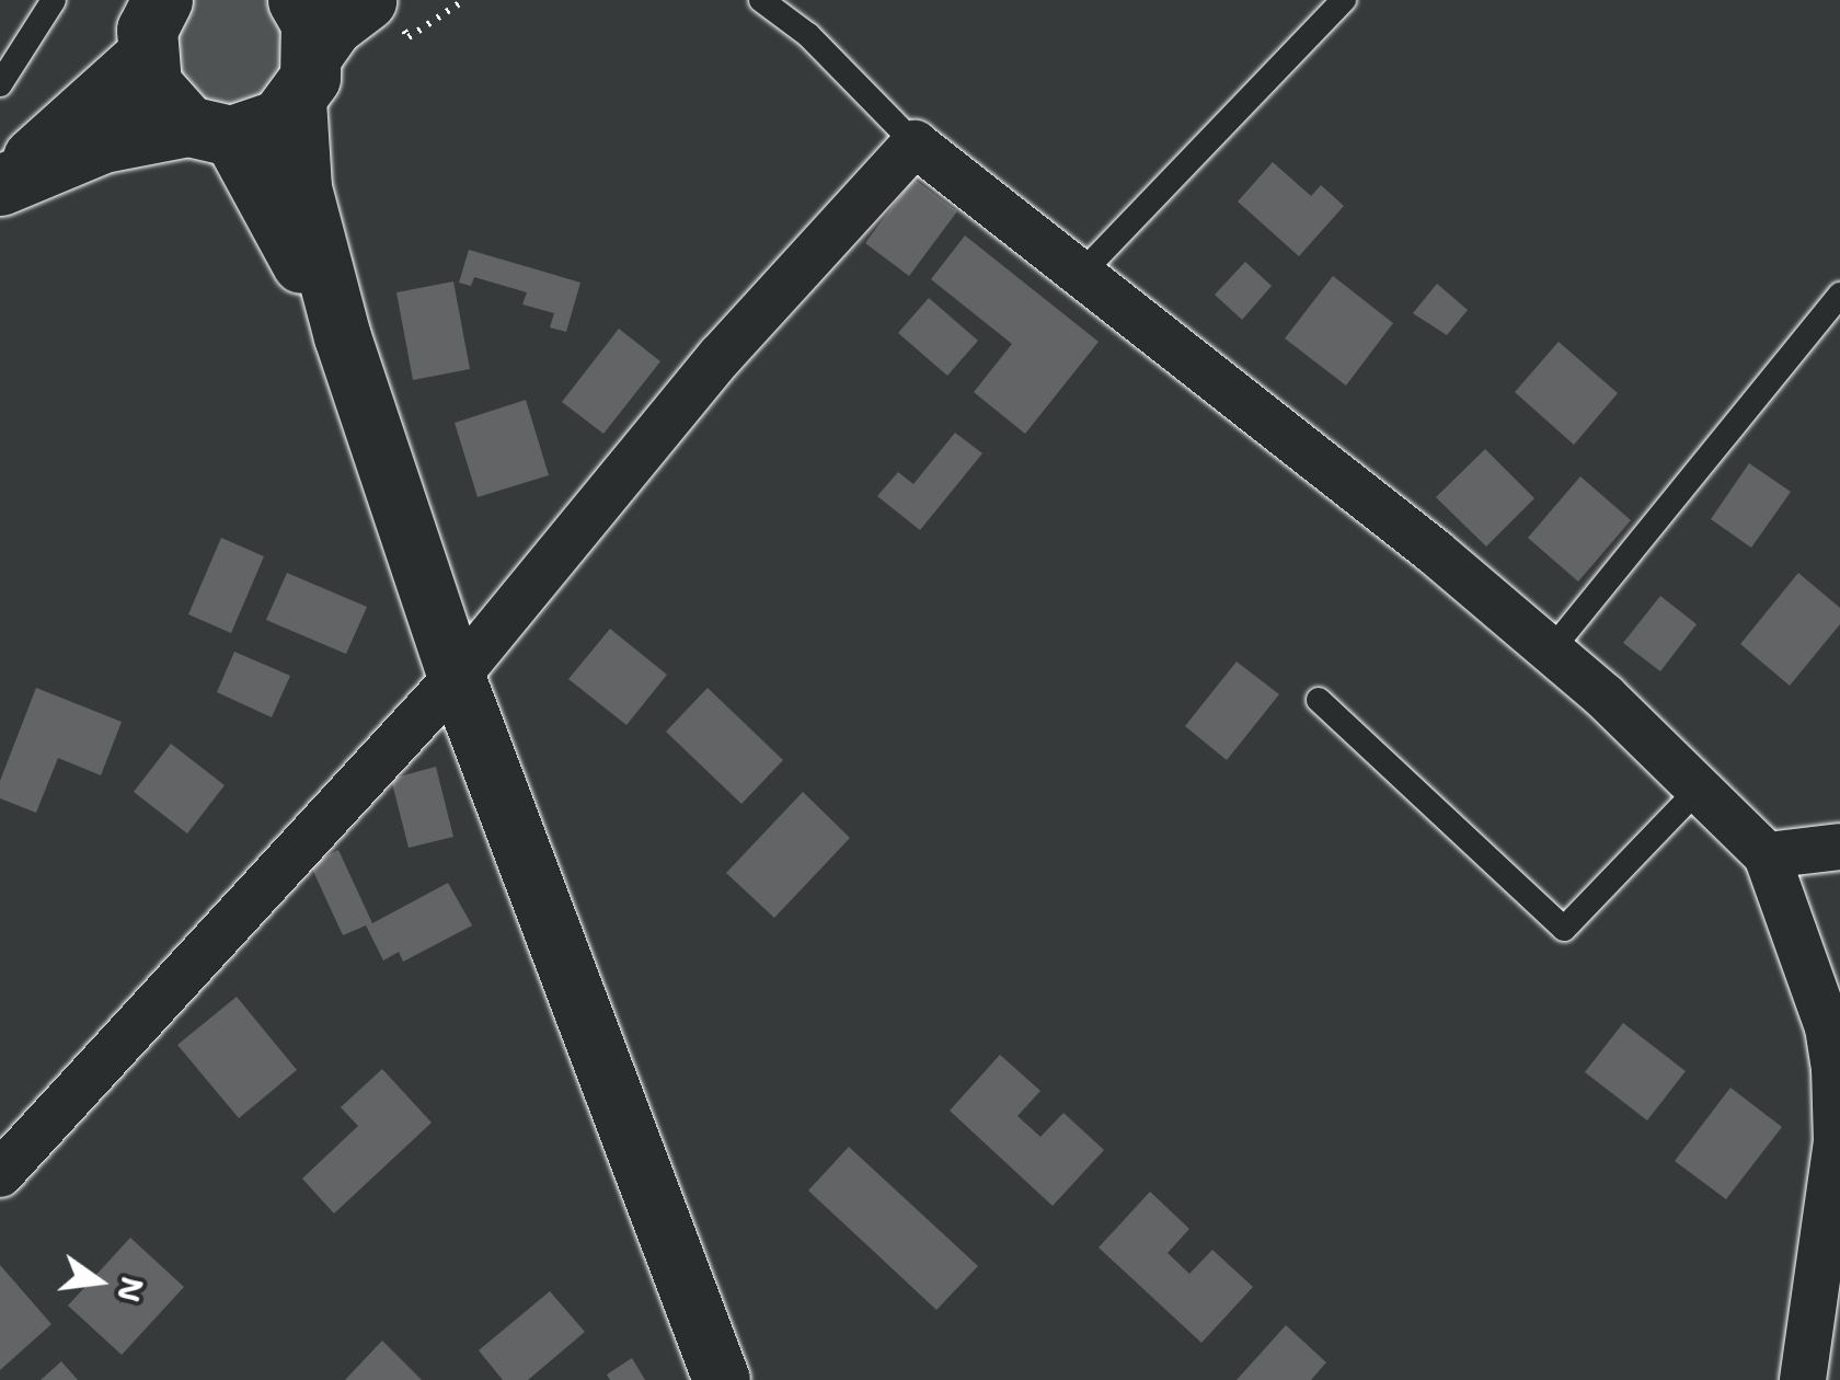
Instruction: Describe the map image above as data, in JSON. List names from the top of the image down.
{
  "north": "right"
}
